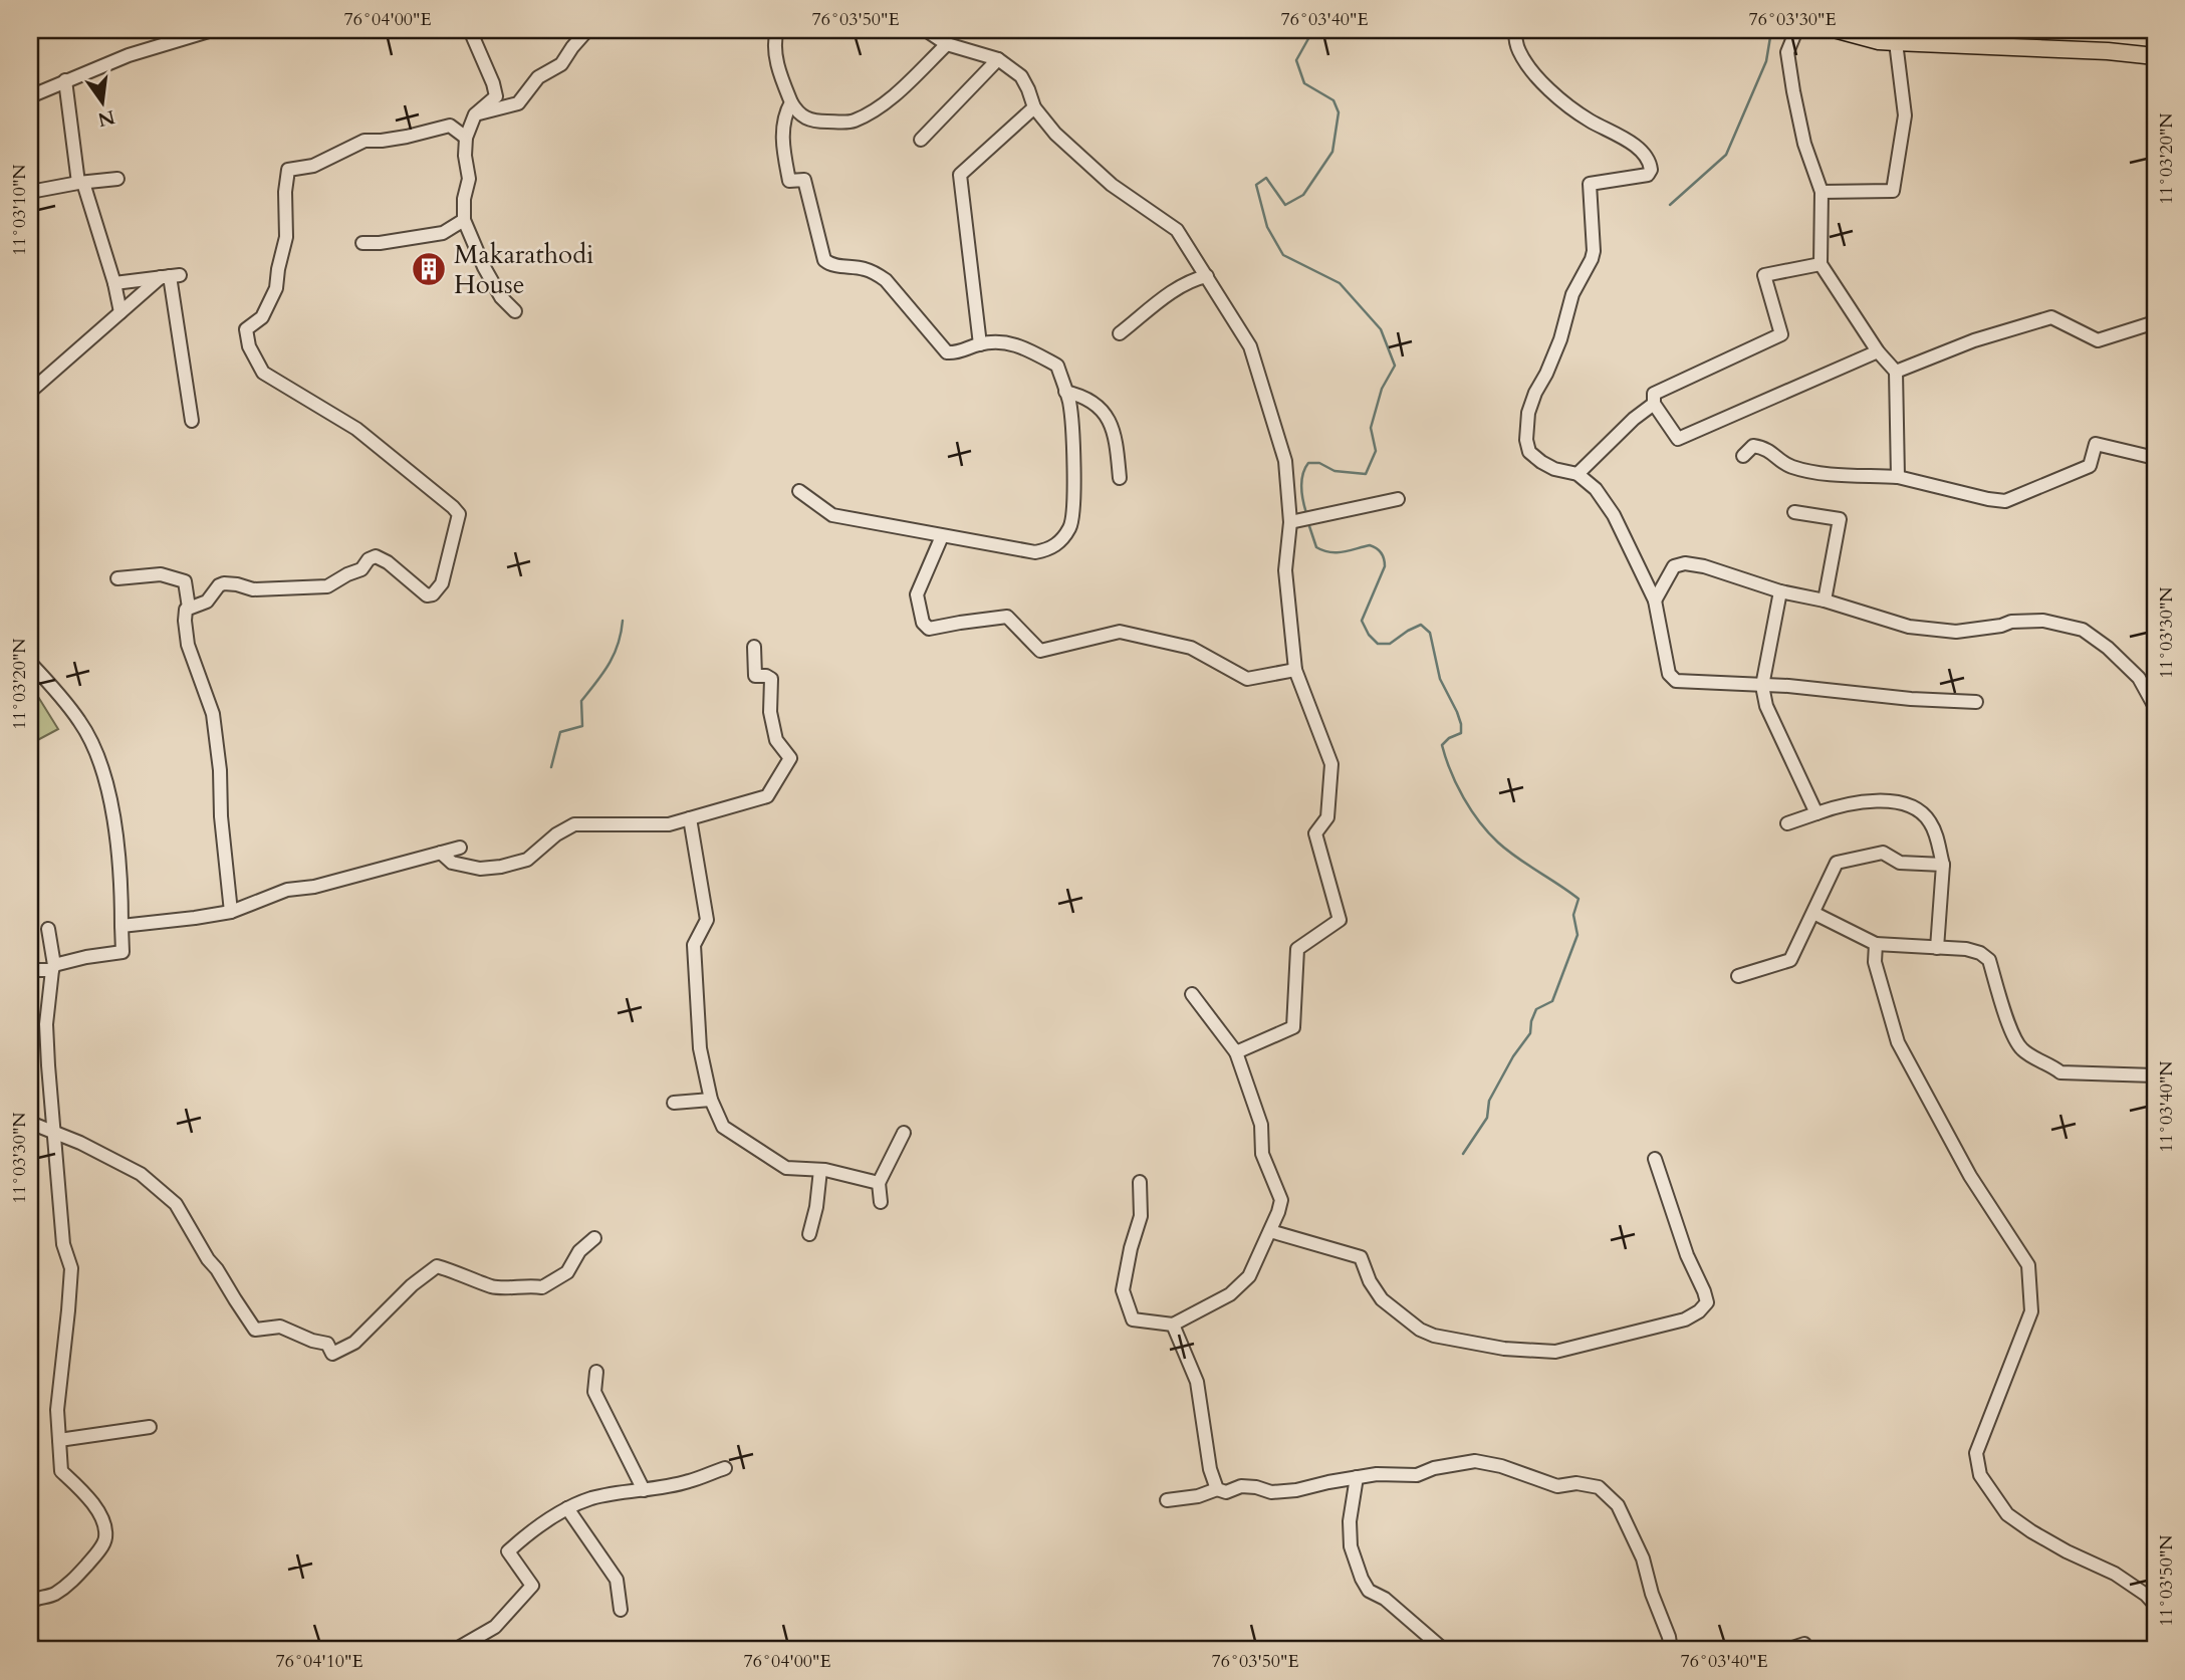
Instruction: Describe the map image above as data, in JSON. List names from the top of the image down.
{
  "places": {
    "building": ["Makarathodi House"]
  },
  "north": "bottom",
  "coordinates": [
    "76°04'00\"E",
    "76°03'50\"E",
    "76°03'40\"E",
    "76°03'30\"E",
    "11°03'20\"N",
    "11°03'10\"N",
    "11°03'30\"N",
    "11°03'40\"N",
    "11°03'50\"N",
    "76°04'10\"E"
  ]
}
